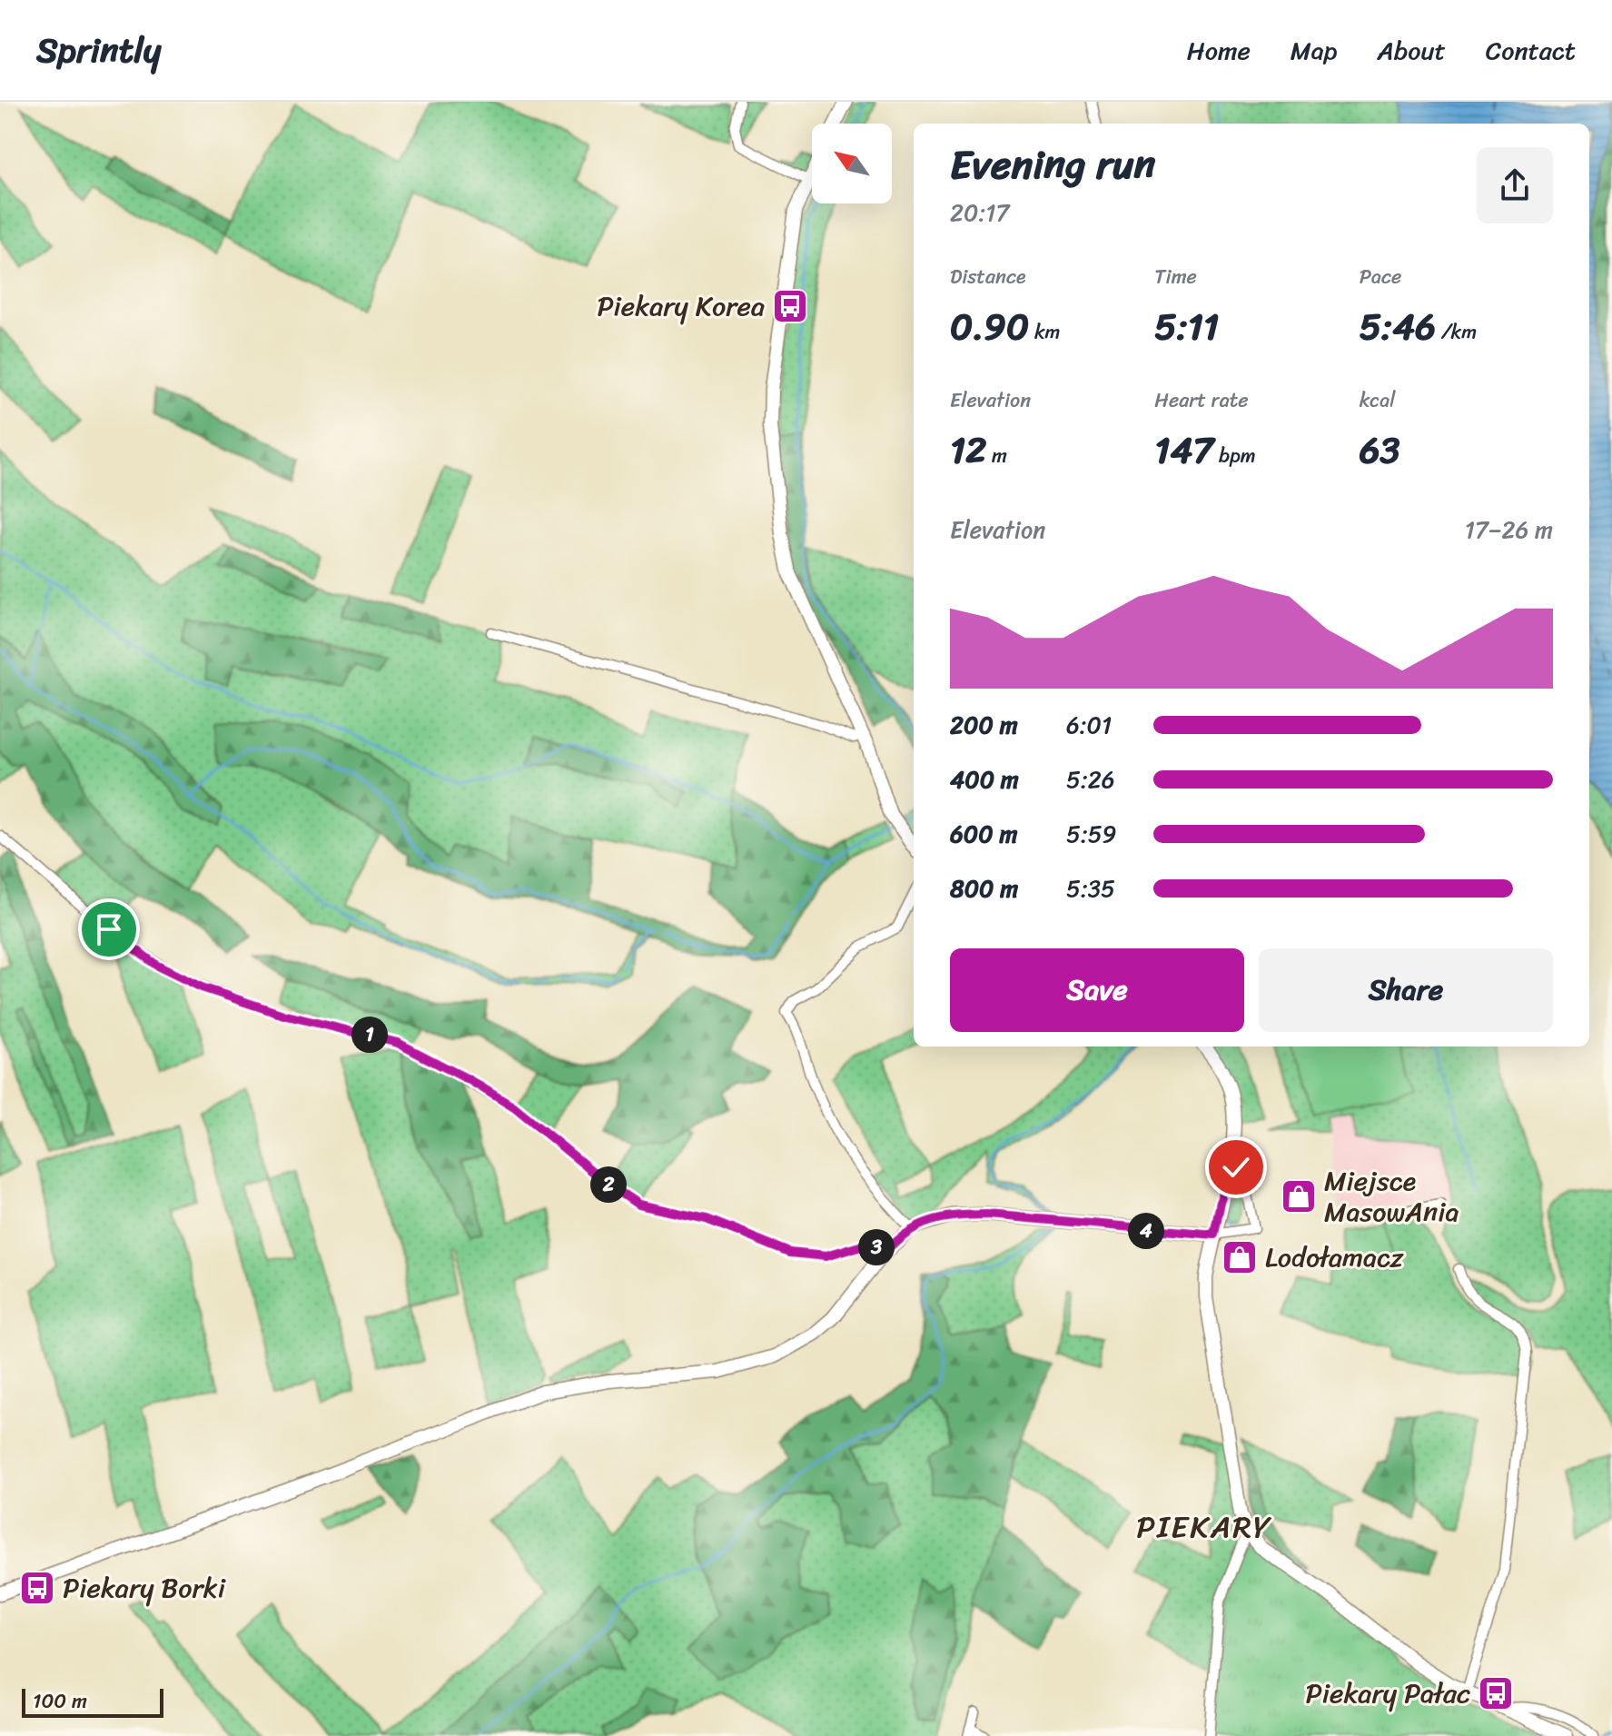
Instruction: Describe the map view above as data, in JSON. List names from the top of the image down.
{
  "districts": ["PIEKARY"],
  "places": {
    "bus stop": ["Piekary Korea", "Piekary Borki", "Piekary Pałac"],
    "shop": ["Miejsce MasowAnia", "Lodołamacz"]
  },
  "scale_bar": "100 m",
  "north": "top left",
  "page": {
    "header": "Sprintly",
    "nav": [
      "Home",
      "Map",
      "About",
      "Contact"
    ],
    "heading": ["Evening run", "20:17"],
    "stats": [
      ["Distance", "0.90 km"],
      ["Time", "5:11"],
      ["Pace", "5:46 /km"],
      ["Elevation", "12 m"],
      ["Heart rate", "147 bpm"],
      ["kcal", "63"]
    ],
    "chart": ["Elevation", "17–26 m"],
    "list": [
      {
        "name": "200 m",
        "note": "6:01"
      },
      {
        "name": "400 m",
        "note": "5:26"
      },
      {
        "name": "600 m",
        "note": "5:59"
      },
      {
        "name": "800 m",
        "note": "5:35"
      }
    ],
    "buttons": ["Save", "Share"],
    "pins": [
      "1",
      "2",
      "4",
      "3"
    ],
    "scale": "100 m"
  }
}
